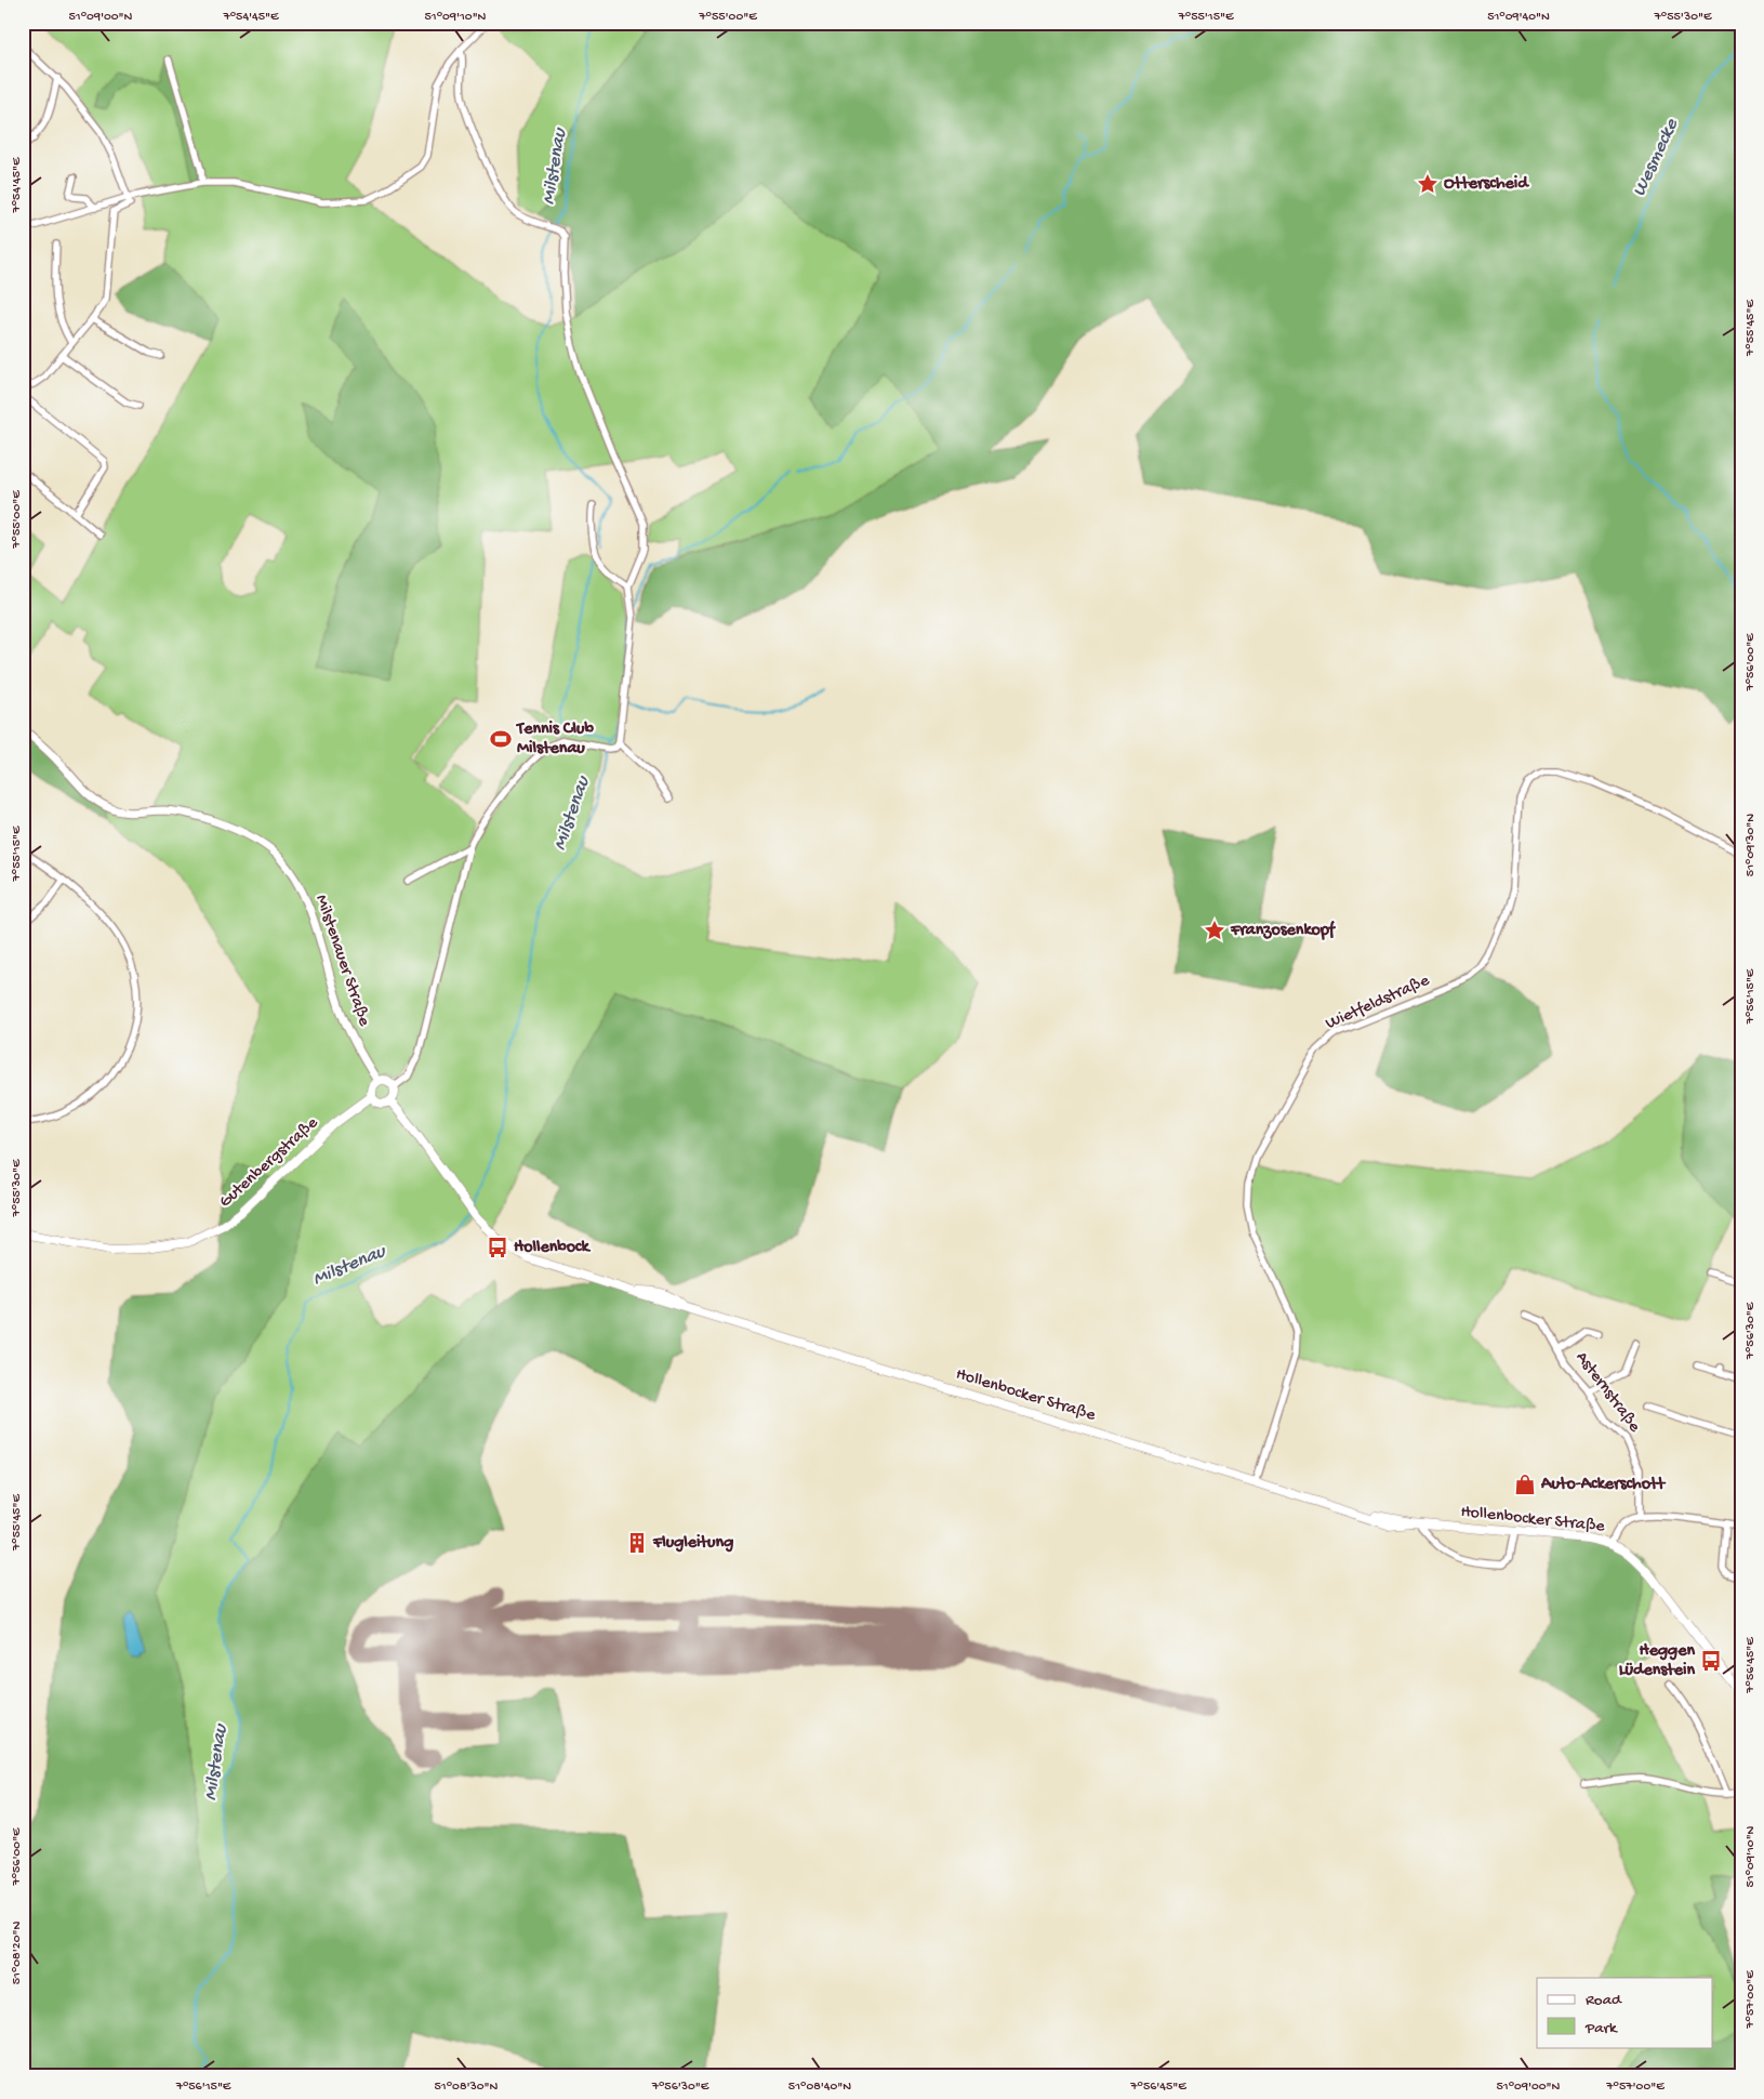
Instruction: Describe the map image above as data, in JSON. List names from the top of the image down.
{
  "streets": {
    "main road": ["Gutenbergstraße", "Hollenbocker Straße"],
    "street": ["Milstenauer Straße", "Wietfeldstraße", "Asternstraße"]
  },
  "crossings": [
    ["Milstenauer Straße", "Gutenbergstraße"],
    ["Milstenauer Straße", "Hollenbocker Straße"],
    ["Wietfeldstraße", "Hollenbocker Straße"],
    ["Gutenbergstraße", "Hollenbocker Straße"]
  ],
  "water": ["Wesmecke", "Milstenau"],
  "places": {
    "place": ["Otterscheid", "Franzosenkopf"],
    "sports": ["Tennis Club Milstenau"],
    "bus stop": ["Hollenbock", "Heggen Lüdenstein"],
    "shop": ["Auto-Ackerschott"],
    "building": ["Flugleitung"]
  },
  "legend": ["Road", "Park"],
  "coordinates": [
    "51°09'00\"N",
    "7°54'45\"E",
    "51°09'10\"N",
    "7°55'00\"E",
    "7°55'15\"E",
    "51°09'40\"N",
    "7°55'30\"E",
    "7°55'45\"E",
    "7°56'00\"E",
    "51°09'30\"N",
    "7°56'15\"E",
    "7°56'30\"E",
    "7°56'45\"E",
    "51°08'20\"N",
    "7°57'00\"E",
    "51°08'30\"N",
    "51°08'40\"N"
  ]
}
